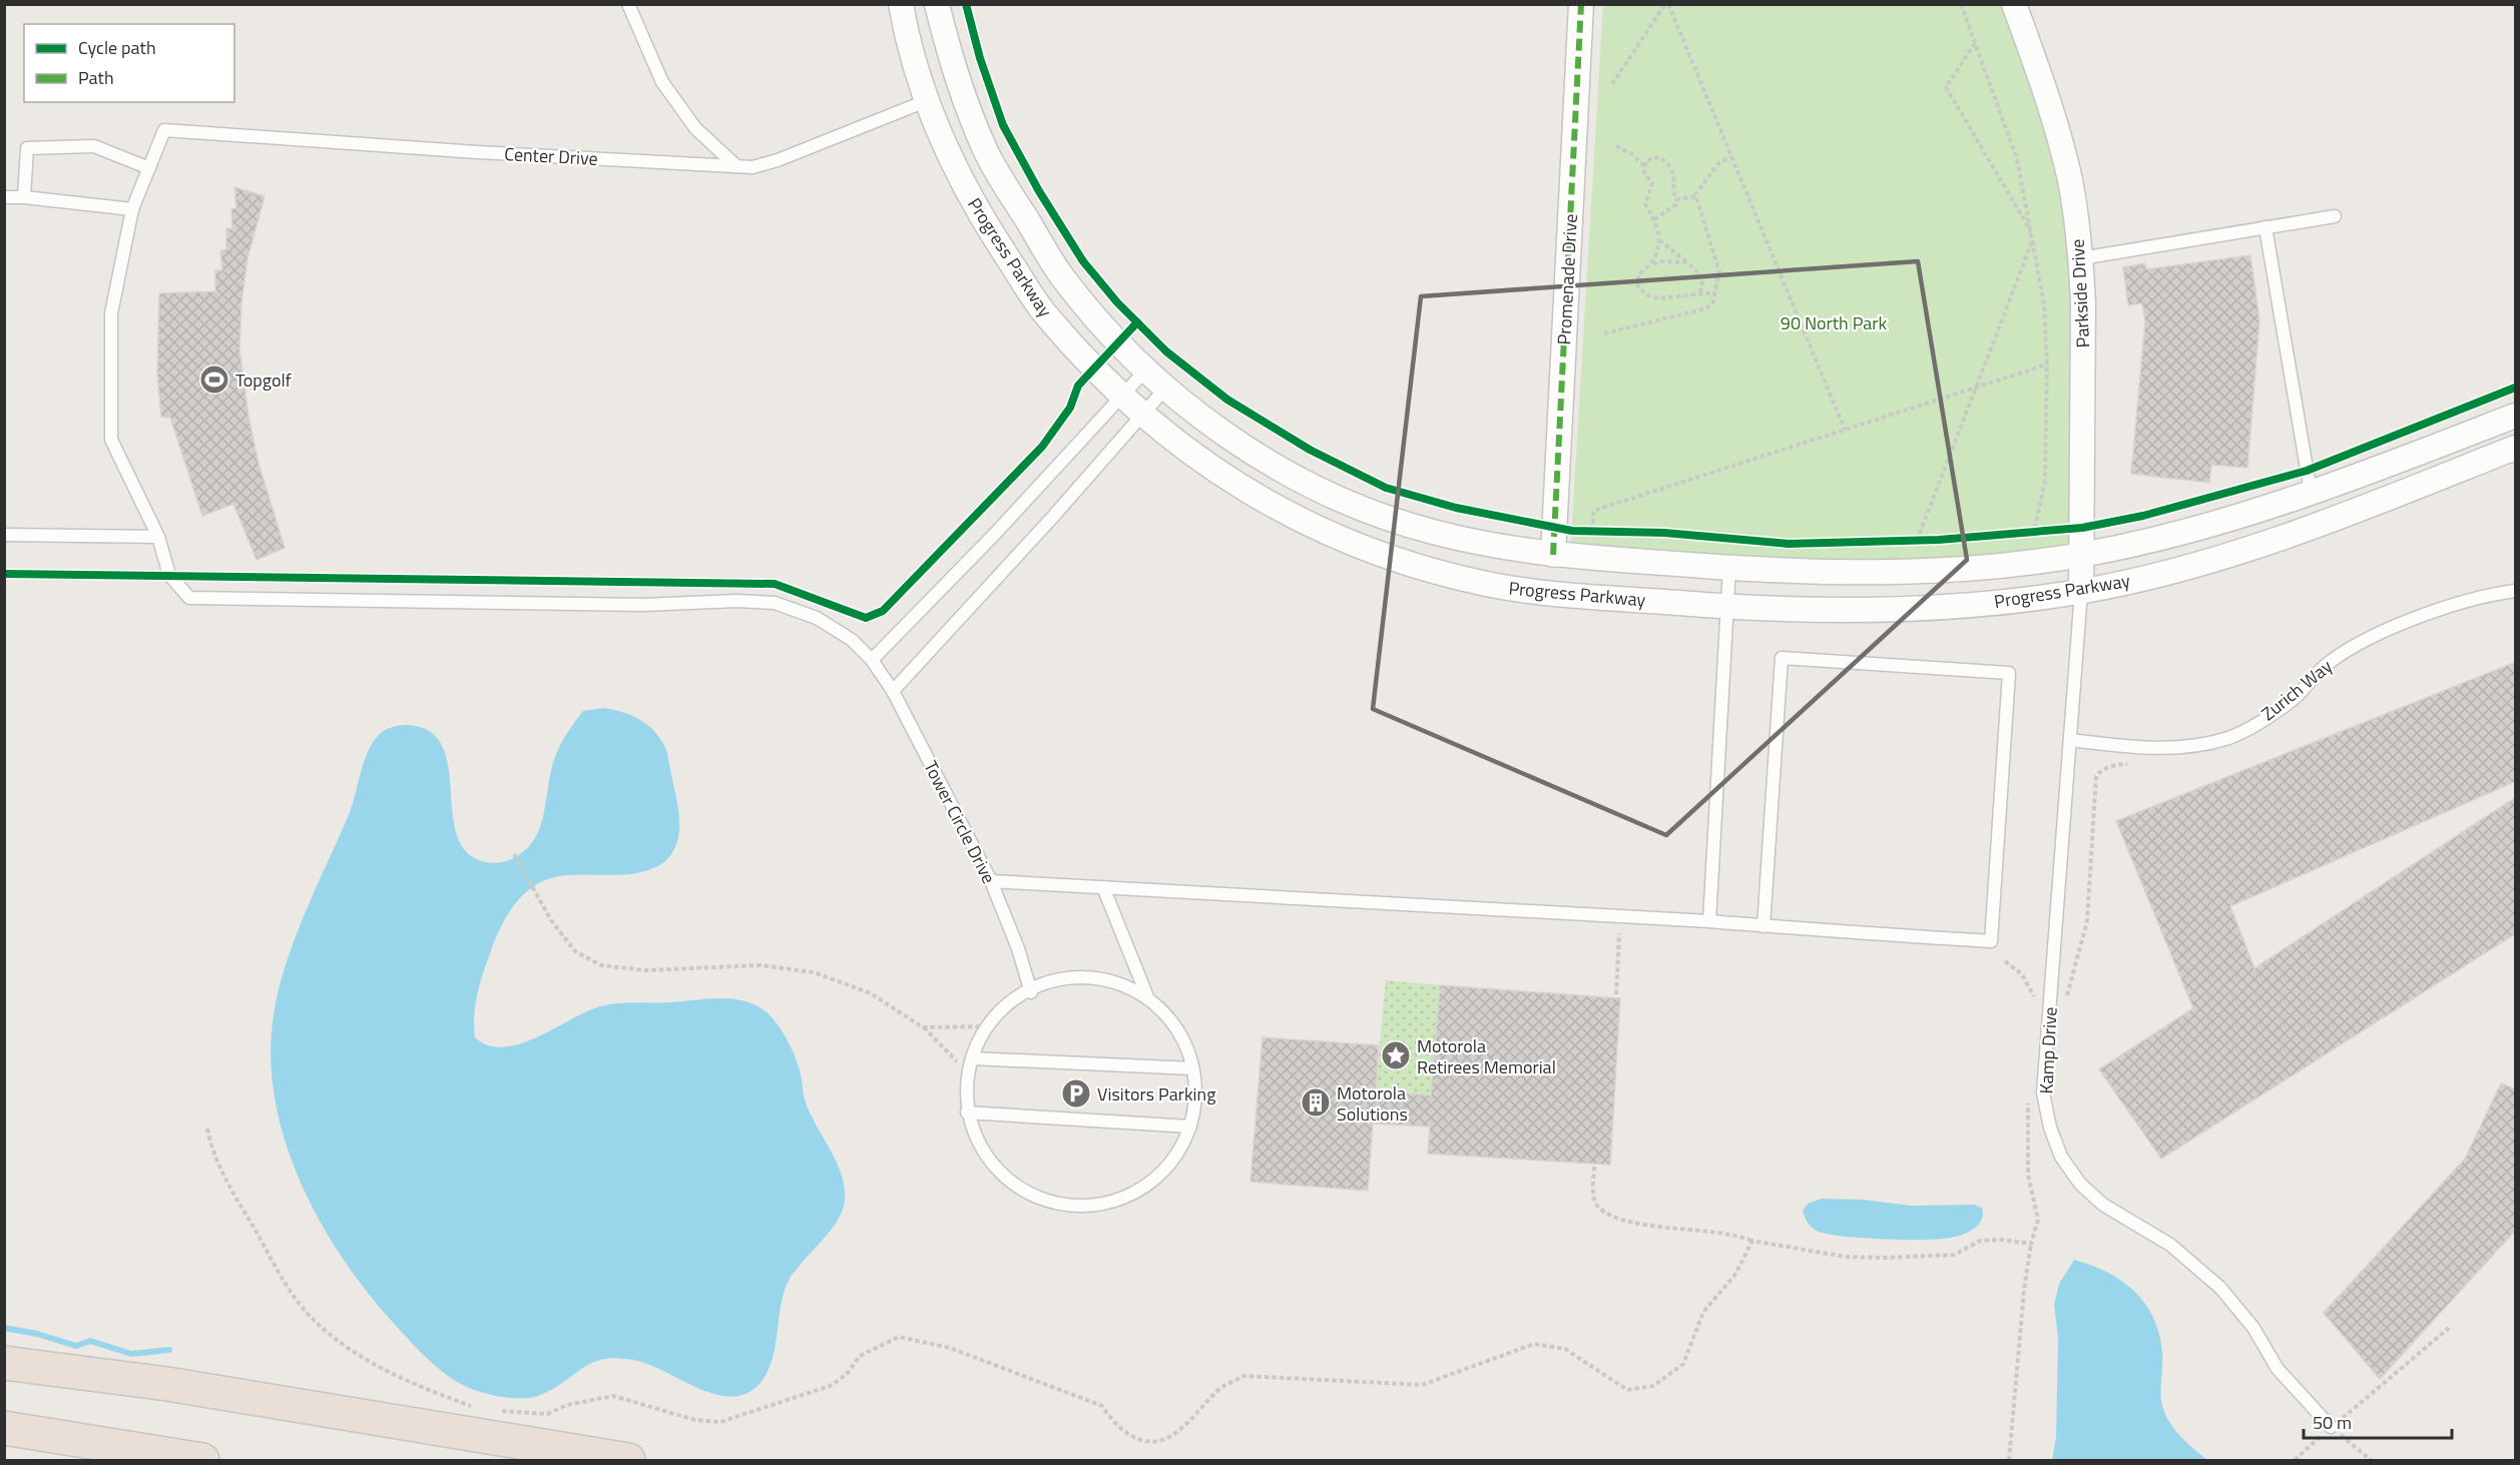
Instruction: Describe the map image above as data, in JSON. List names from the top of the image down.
{
  "streets": {
    "street": ["Progress Parkway", "Promenade Drive", "Parkside Drive"],
    "lane": [
      "Center Drive",
      "Zurich Way",
      "Tower Circle Drive",
      "Kamp Drive"
    ]
  },
  "crossings": [
    ["Center Drive", "Progress Parkway"],
    ["Center Drive", "Tower Circle Drive"],
    ["Progress Parkway", "Promenade Drive"],
    ["Progress Parkway", "Parkside Drive"],
    ["Progress Parkway", "Kamp Drive"],
    ["Parkside Drive", "Kamp Drive"],
    ["Zurich Way", "Kamp Drive"]
  ],
  "parks": ["90 North Park"],
  "places": {
    "sports": ["Topgolf"],
    "place": ["Motorola Retirees Memorial"],
    "parking": ["Visitors Parking"],
    "building": ["Motorola Solutions"]
  },
  "legend": ["Cycle path", "Path"],
  "scale_bar": "50 m"
}
